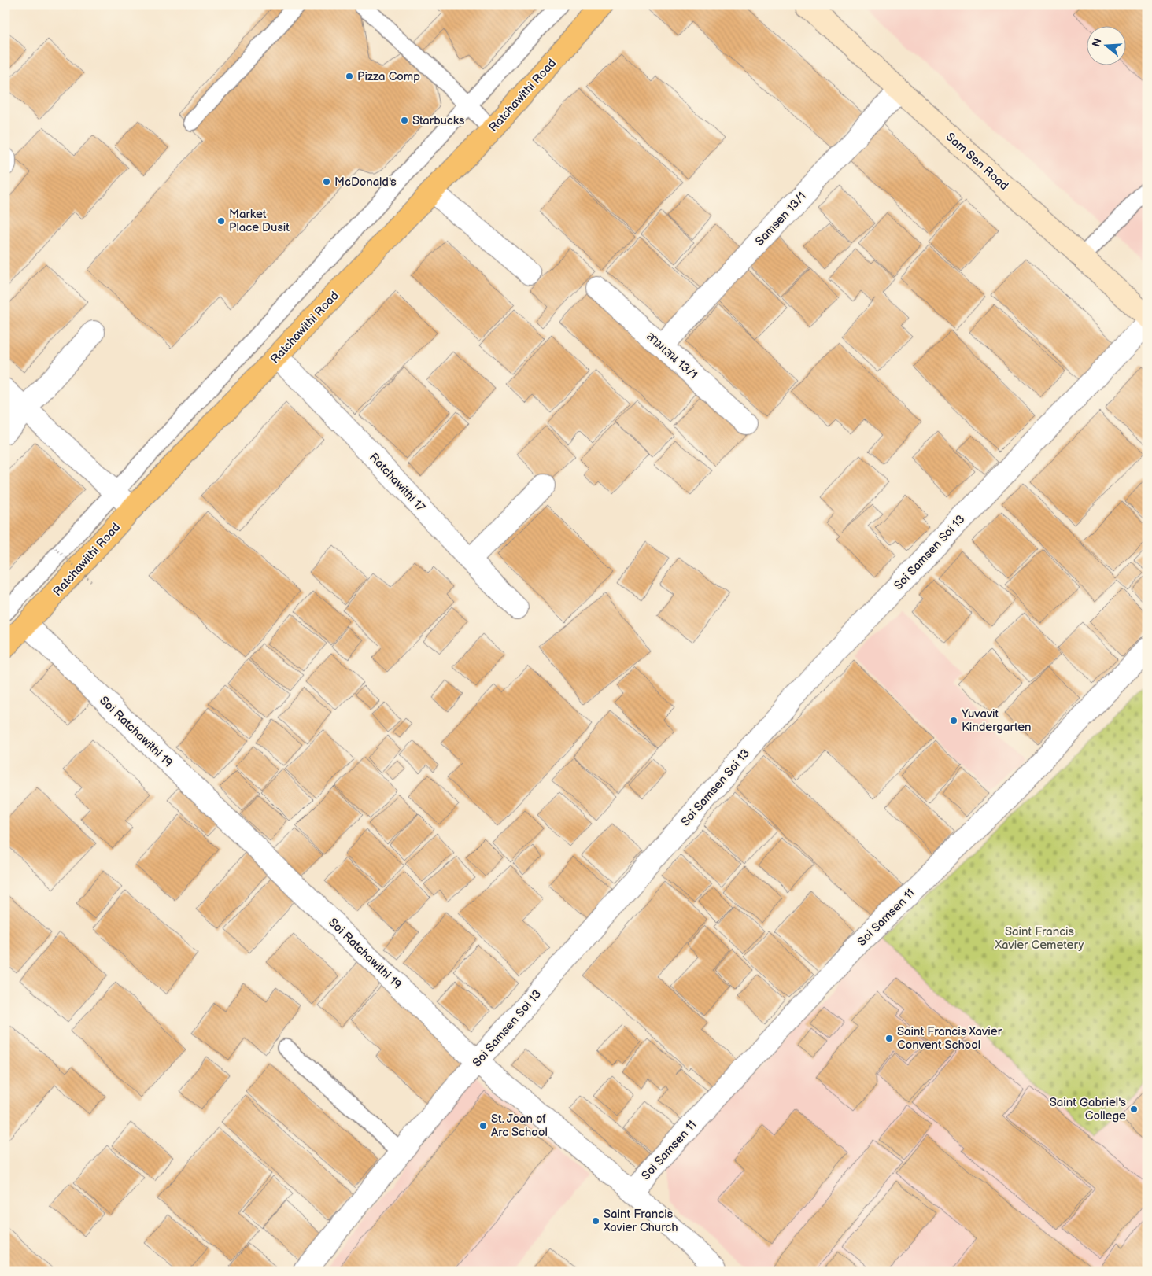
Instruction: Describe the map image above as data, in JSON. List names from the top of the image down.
{
  "streets": {
    "main road": ["Ratchawithi Road", "Sam Sen Road"],
    "street": [
      "Samsen 13/1",
      "สามเสน 13/1",
      "Ratchawithi 17",
      "Soi Samsen Soi 13",
      "Soi Ratchawithi 19",
      "Soi Samsen 11"
    ]
  },
  "crossings": [
    ["Ratchawithi Road", "Ratchawithi 17"],
    ["Ratchawithi Road", "Soi Ratchawithi 19"],
    ["Sam Sen Road", "Samsen 13/1"],
    ["Samsen 13/1", "สามเสน 13/1"],
    ["Soi Samsen Soi 13", "Soi Ratchawithi 19"],
    ["Soi Ratchawithi 19", "Soi Samsen 11"]
  ],
  "parks": ["Saint Francis Xavier Cemetery"],
  "places": [
    "Pizza Comp",
    "Starbucks",
    "McDonald's",
    "Market Place Dusit",
    "Yuvavit Kindergarten",
    "Saint Francis Xavier Convent School",
    "Saint Gabriel's College",
    "St. Joan of Arc School",
    "Saint Francis Xavier Church"
  ],
  "north": "left"
}
